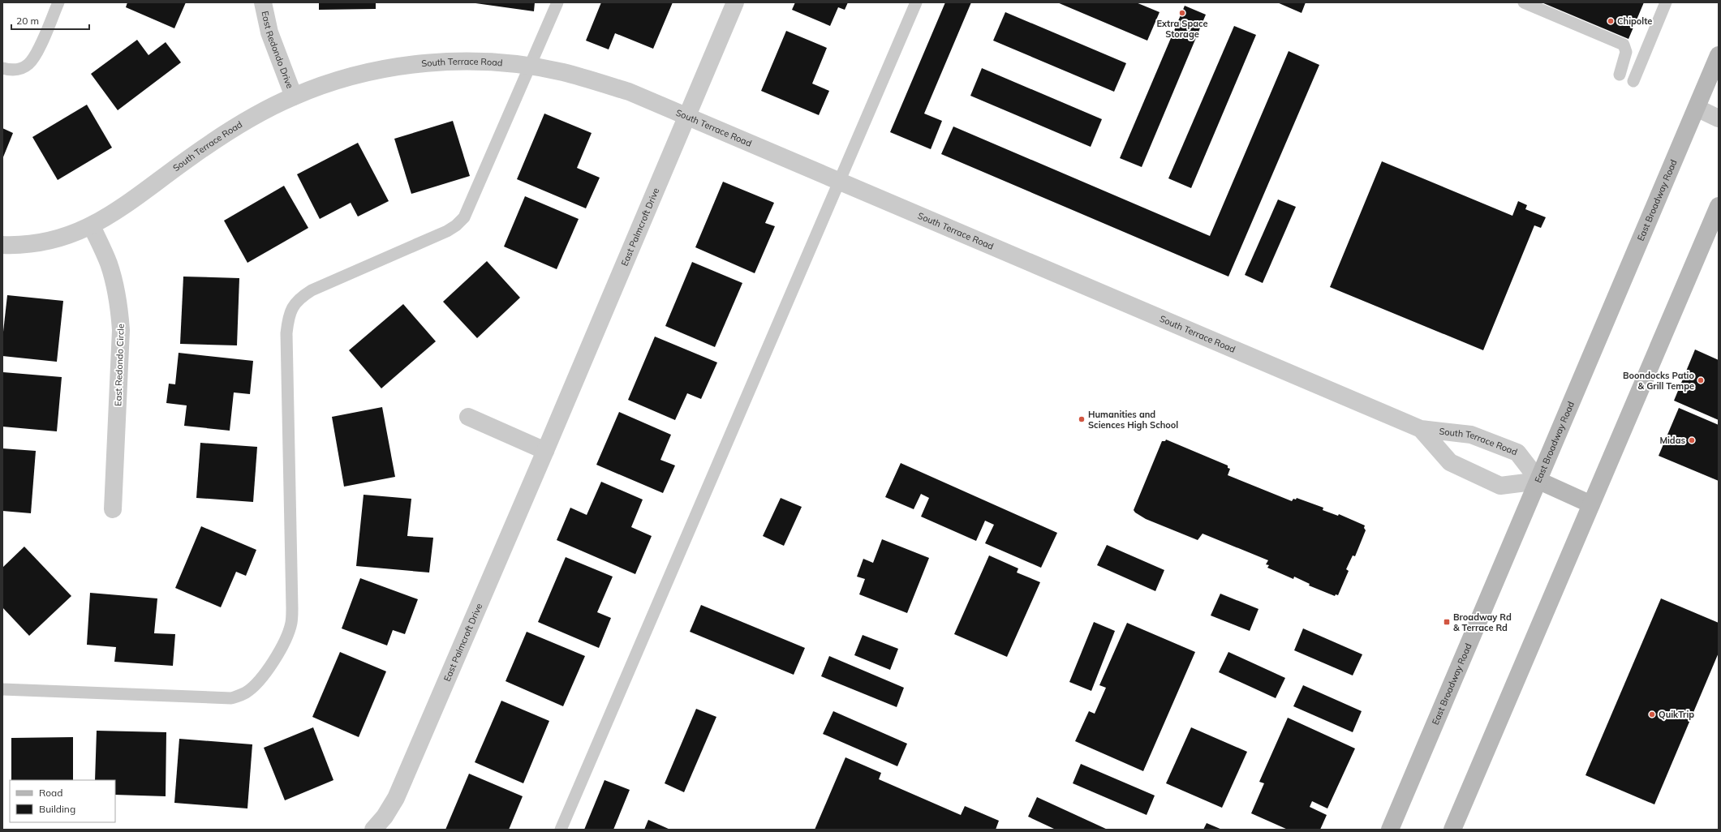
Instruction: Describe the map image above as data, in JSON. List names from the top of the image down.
{
  "streets": {
    "main road": ["East Broadway Road"],
    "street": [
      "East Redondo Drive",
      "South Terrace Road",
      "East Palmcroft Drive",
      "East Redondo Circle"
    ]
  },
  "crossings": [
    ["East Redondo Drive", "South Terrace Road"],
    ["South Terrace Road", "East Broadway Road"],
    ["South Terrace Road", "East Palmcroft Drive"],
    ["South Terrace Road", "East Redondo Circle"]
  ],
  "places": {
    "other": [
      "Extra Space Storage",
      "Chipolte",
      "Boondocks Patio & Grill Tempe",
      "Humanities and Sciences High School",
      "Midas",
      "QuikTrip"
    ],
    "transit": ["Broadway Rd & Terrace Rd"]
  },
  "legend": ["Road", "Building"],
  "scale_bar": "20 m"
}
